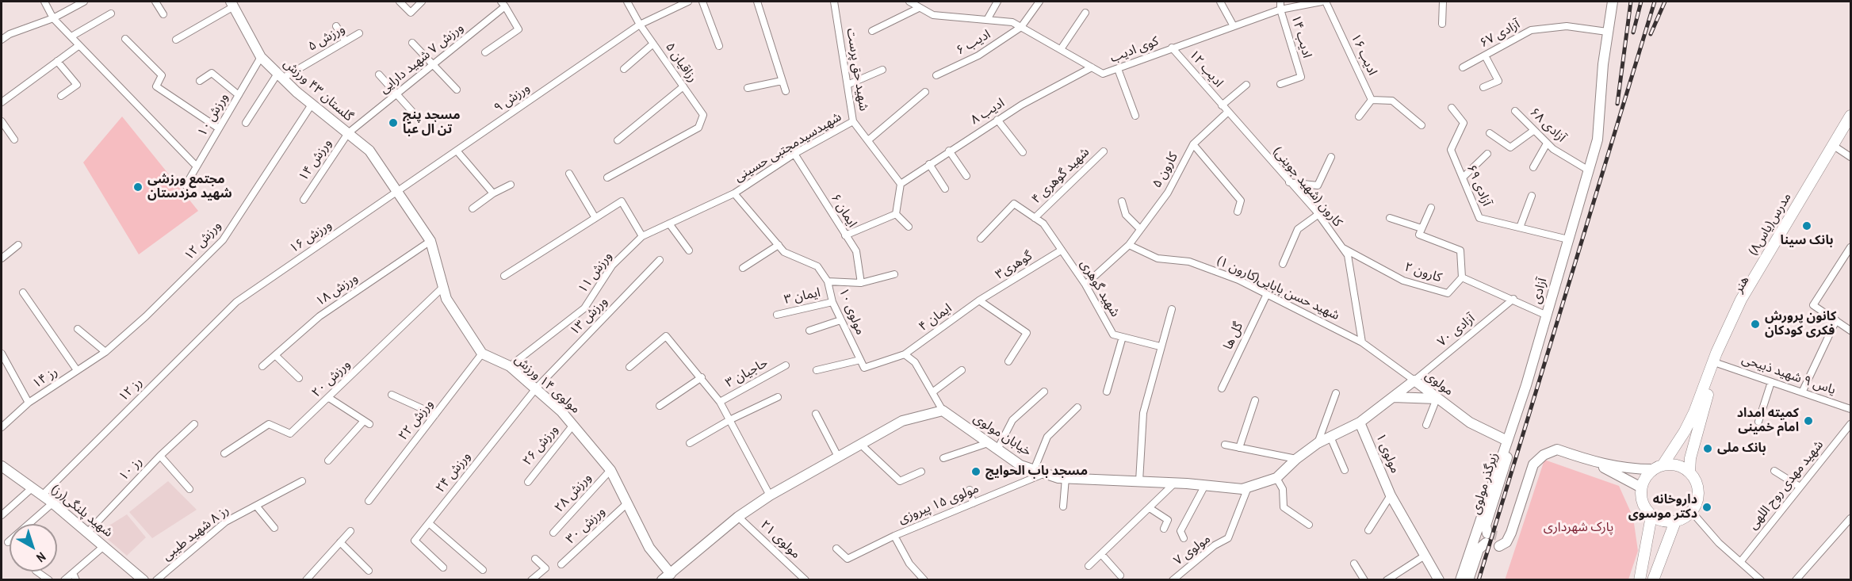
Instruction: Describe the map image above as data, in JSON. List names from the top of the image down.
{
  "streets": {
    "main road": ["مدرس(یاس۸)", "هنر"],
    "street": [
      "آزادی ۶۷",
      "ادیب ۱۴",
      "ورزش ۵",
      "ادیب ۶",
      "کوی ادیب",
      "ادیب ۱۶",
      "ورزش ۷ شهید دارایی",
      "رزاقیان ۵",
      "ادیب ۱۲",
      "شهید حق پرست",
      "گلستان ۴۳ ورزش",
      "ورزش ۹",
      "ادیب ۸",
      "ورزش ۱۰",
      "آزادی ۶۸",
      "شهیدسیدمجتبی حسینی",
      "ورزش ۱۴",
      "کارون ۵",
      "شهید گوهری ۴",
      "آزادی ۶۹",
      "کارون (شهید جوینی)",
      "ایمان ۶",
      "ورزش ۱۶",
      "ورزش ۱۲",
      "گوهری۳",
      "ورزش ۱۱",
      "کارون ۲",
      "شهید گوهری",
      "شهید حسن بابایی(کارون ۱)",
      "ورزش ۱۸",
      "آزادی",
      "ایمان ۳",
      "مولوی ۱۰",
      "ورزش ۱۳",
      "ایمان ۴",
      "آزادی ۷۰",
      "گل ها",
      "حاجیان ۳",
      "یاس ۹ شهید ذبیحی",
      "رز ۱۴",
      "ورزش ۲۰",
      "مولوی",
      "مولوی ۱۴ ورزش",
      "رز ۱۲",
      "ورزش ۲۲",
      "خیابان مولوی",
      "ورزش ۲۶",
      "مولوی ۱",
      "رز ۱۰",
      "ورزش ۲۴",
      "زیرگذر مولوی",
      "شهید مهدی روح اللهی",
      "ورزش ۲۸",
      "مولوی ۱۵ پیروزی",
      "شهید پلنگی(رز)",
      "ورزش ۳۰",
      "رز ۸ شهید طیبی",
      "مولوی ۲۱",
      "مولوی ۷"
    ]
  },
  "crossings": [
    ["آزادی ۶۷", "آزادی"],
    ["ادیب ۱۴", "کوی ادیب"],
    ["ورزش ۵", "گلستان ۴۳ ورزش"],
    ["ادیب ۶", "کوی ادیب"],
    ["کوی ادیب", "ادیب ۱۲"],
    ["کوی ادیب", "ادیب ۸"],
    ["ورزش ۷ شهید دارایی", "گلستان ۴۳ ورزش"],
    ["ورزش ۷ شهید دارایی", "ورزش ۱۴"],
    ["رزاقیان ۵", "ورزش ۹"],
    ["ادیب ۱۲", "کارون (شهید جوینی)"],
    ["شهید حق پرست", "ادیب ۸"],
    ["شهید حق پرست", "شهیدسیدمجتبی حسینی"],
    ["گلستان ۴۳ ورزش", "ورزش ۹"],
    ["گلستان ۴۳ ورزش", "ورزش ۱۰"],
    ["گلستان ۴۳ ورزش", "ورزش ۱۴"],
    ["گلستان ۴۳ ورزش", "ورزش ۱۶"],
    ["گلستان ۴۳ ورزش", "ورزش ۱۲"],
    ["ورزش ۹", "ورزش ۱۶"],
    ["آزادی ۶۸", "آزادی"],
    ["شهیدسیدمجتبی حسینی", "ایمان ۶"],
    ["شهیدسیدمجتبی حسینی", "ورزش ۱۱"],
    ["شهیدسیدمجتبی حسینی", "مولوی ۱۰"],
    ["کارون ۵", "کارون (شهید جوینی)"],
    ["کارون ۵", "شهید گوهری"],
    ["کارون ۵", "شهید حسن بابایی(کارون ۱)"],
    ["شهید گوهری ۴", "شهید گوهری"],
    ["آزادی ۶۹", "آزادی"],
    ["کارون (شهید جوینی)", "کارون ۲"],
    ["کارون (شهید جوینی)", "شهید حسن بابایی(کارون ۱)"],
    ["مدرس(یاس۸)", "هنر"],
    ["ورزش ۱۶", "رز ۱۲"],
    ["ورزش ۱۲", "رز ۱۴"],
    ["گوهری۳", "شهید گوهری"],
    ["گوهری۳", "ایمان ۴"],
    ["ورزش ۱۱", "مولوی ۱۰"],
    ["ورزش ۱۱", "مولوی ۱۴ ورزش"],
    ["هنر", "یاس ۹ شهید ذبیحی"],
    ["شهید حسن بابایی(کارون ۱)", "گل ها"],
    ["آزادی", "مولوی"],
    ["آزادی", "زیرگذر مولوی"],
    ["ایمان ۳", "مولوی ۱۰"],
    ["ورزش ۱۳", "مولوی ۱۴ ورزش"],
    ["ورزش ۱۳", "ورزش ۲۴"],
    ["آزادی ۷۰", "مولوی"],
    ["مولوی", "خیابان مولوی"],
    ["مولوی", "مولوی ۱"],
    ["مولوی", "زیرگذر مولوی"],
    ["مولوی ۱۴ ورزش", "ورزش ۲۲"],
    ["مولوی ۱۴ ورزش", "ورزش ۲۶"],
    ["مولوی ۱۴ ورزش", "ورزش ۲۴"],
    ["مولوی ۱۴ ورزش", "ورزش ۲۸"],
    ["مولوی ۱۴ ورزش", "ورزش ۳۰"],
    ["رز ۱۲", "شهید پلنگی(رز)"],
    ["خیابان مولوی", "مولوی ۱"],
    ["خیابان مولوی", "مولوی ۱۵ پیروزی"],
    ["خیابان مولوی", "مولوی ۷"],
    ["رز ۱۰", "شهید پلنگی(رز)"]
  ],
  "parks": ["پارک شهرداری"],
  "places": [
    "مسجد پنج تن ال عبا",
    "مجتمع ورزشی شهید مزدستان",
    "بانک سینا",
    "کانون پرورش فکری کودکان",
    "کمیته امداد امام خمینی",
    "بانک ملی",
    "مسجد باب الحوایج",
    "داروخانه دکتر موسوی"
  ],
  "north": "bottom right"
}
